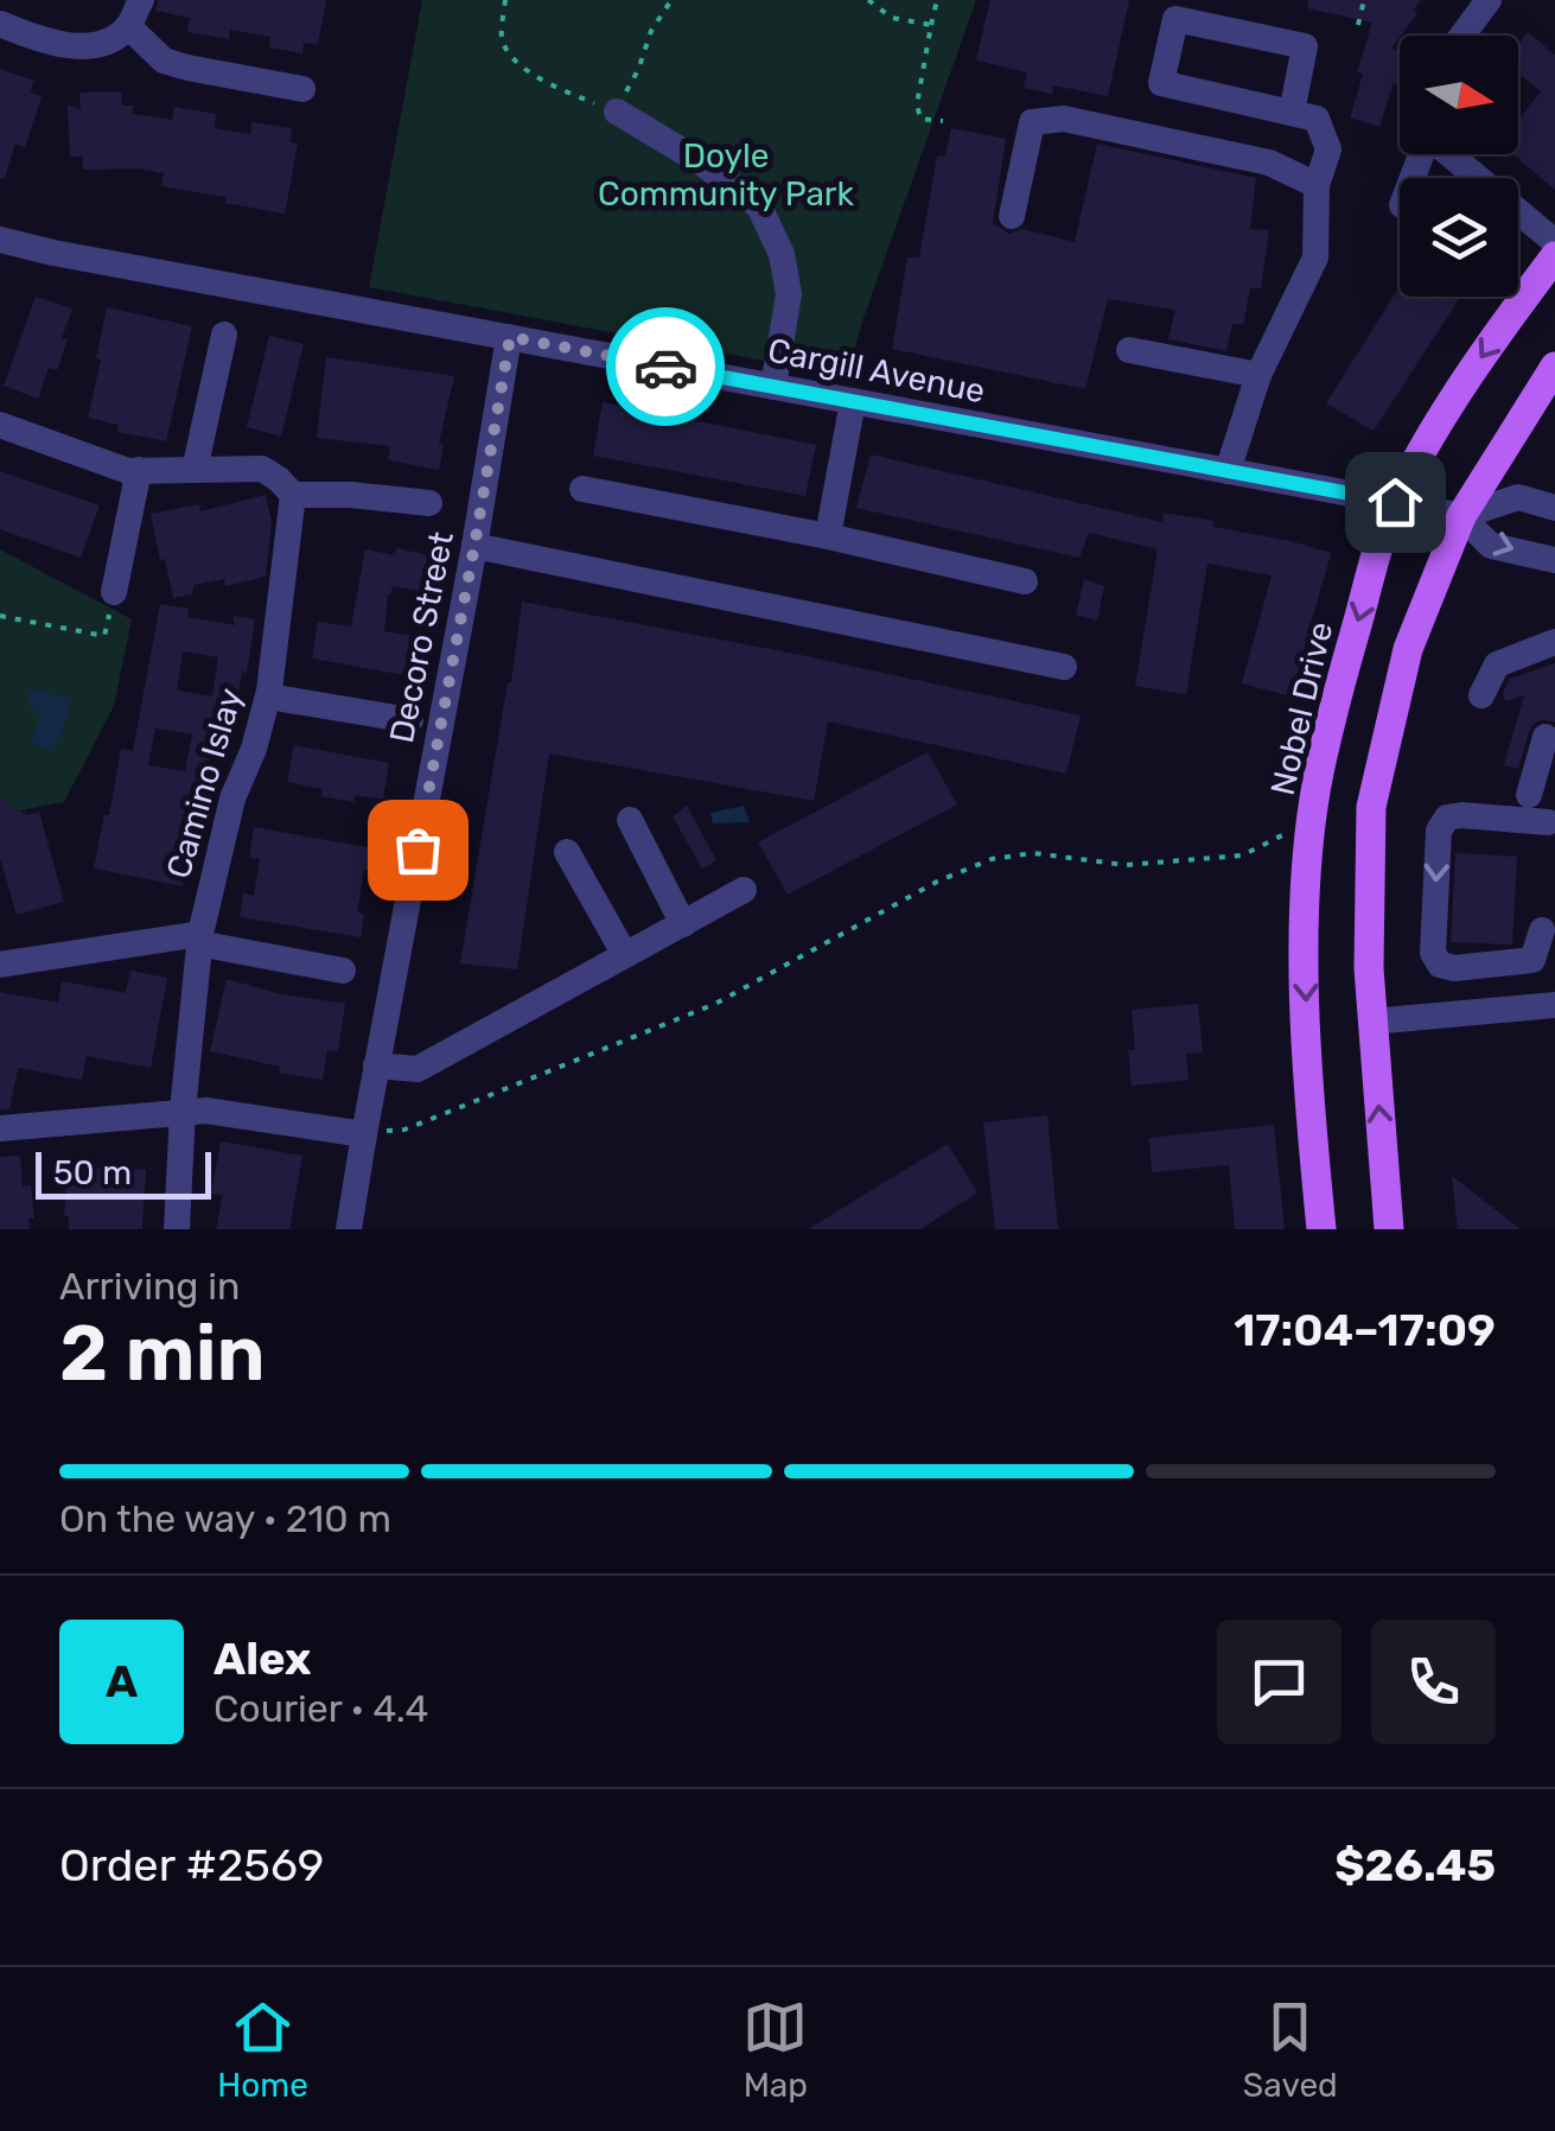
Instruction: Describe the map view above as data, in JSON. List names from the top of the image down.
{
  "streets": {
    "main road": ["Nobel Drive"],
    "street": ["Cargill Avenue", "Decoro Street", "Camino Islay"]
  },
  "crossings": [
    ["Cargill Avenue", "Decoro Street"],
    ["Cargill Avenue", "Nobel Drive"]
  ],
  "parks": ["Doyle Community Park"],
  "scale_bar": "50 m",
  "north": "right",
  "page": {
    "scale": "50 m",
    "heading": ["2 min", "Arriving in", "17:04–17:09"],
    "panel": [
      "Alex",
      "Courier · 4.4",
      "Order #2569",
      "$26.45"
    ],
    "bar": "On the way · 210 m",
    "round": "A",
    "tabs": ["Home", "Map", "Saved"]
  }
}
